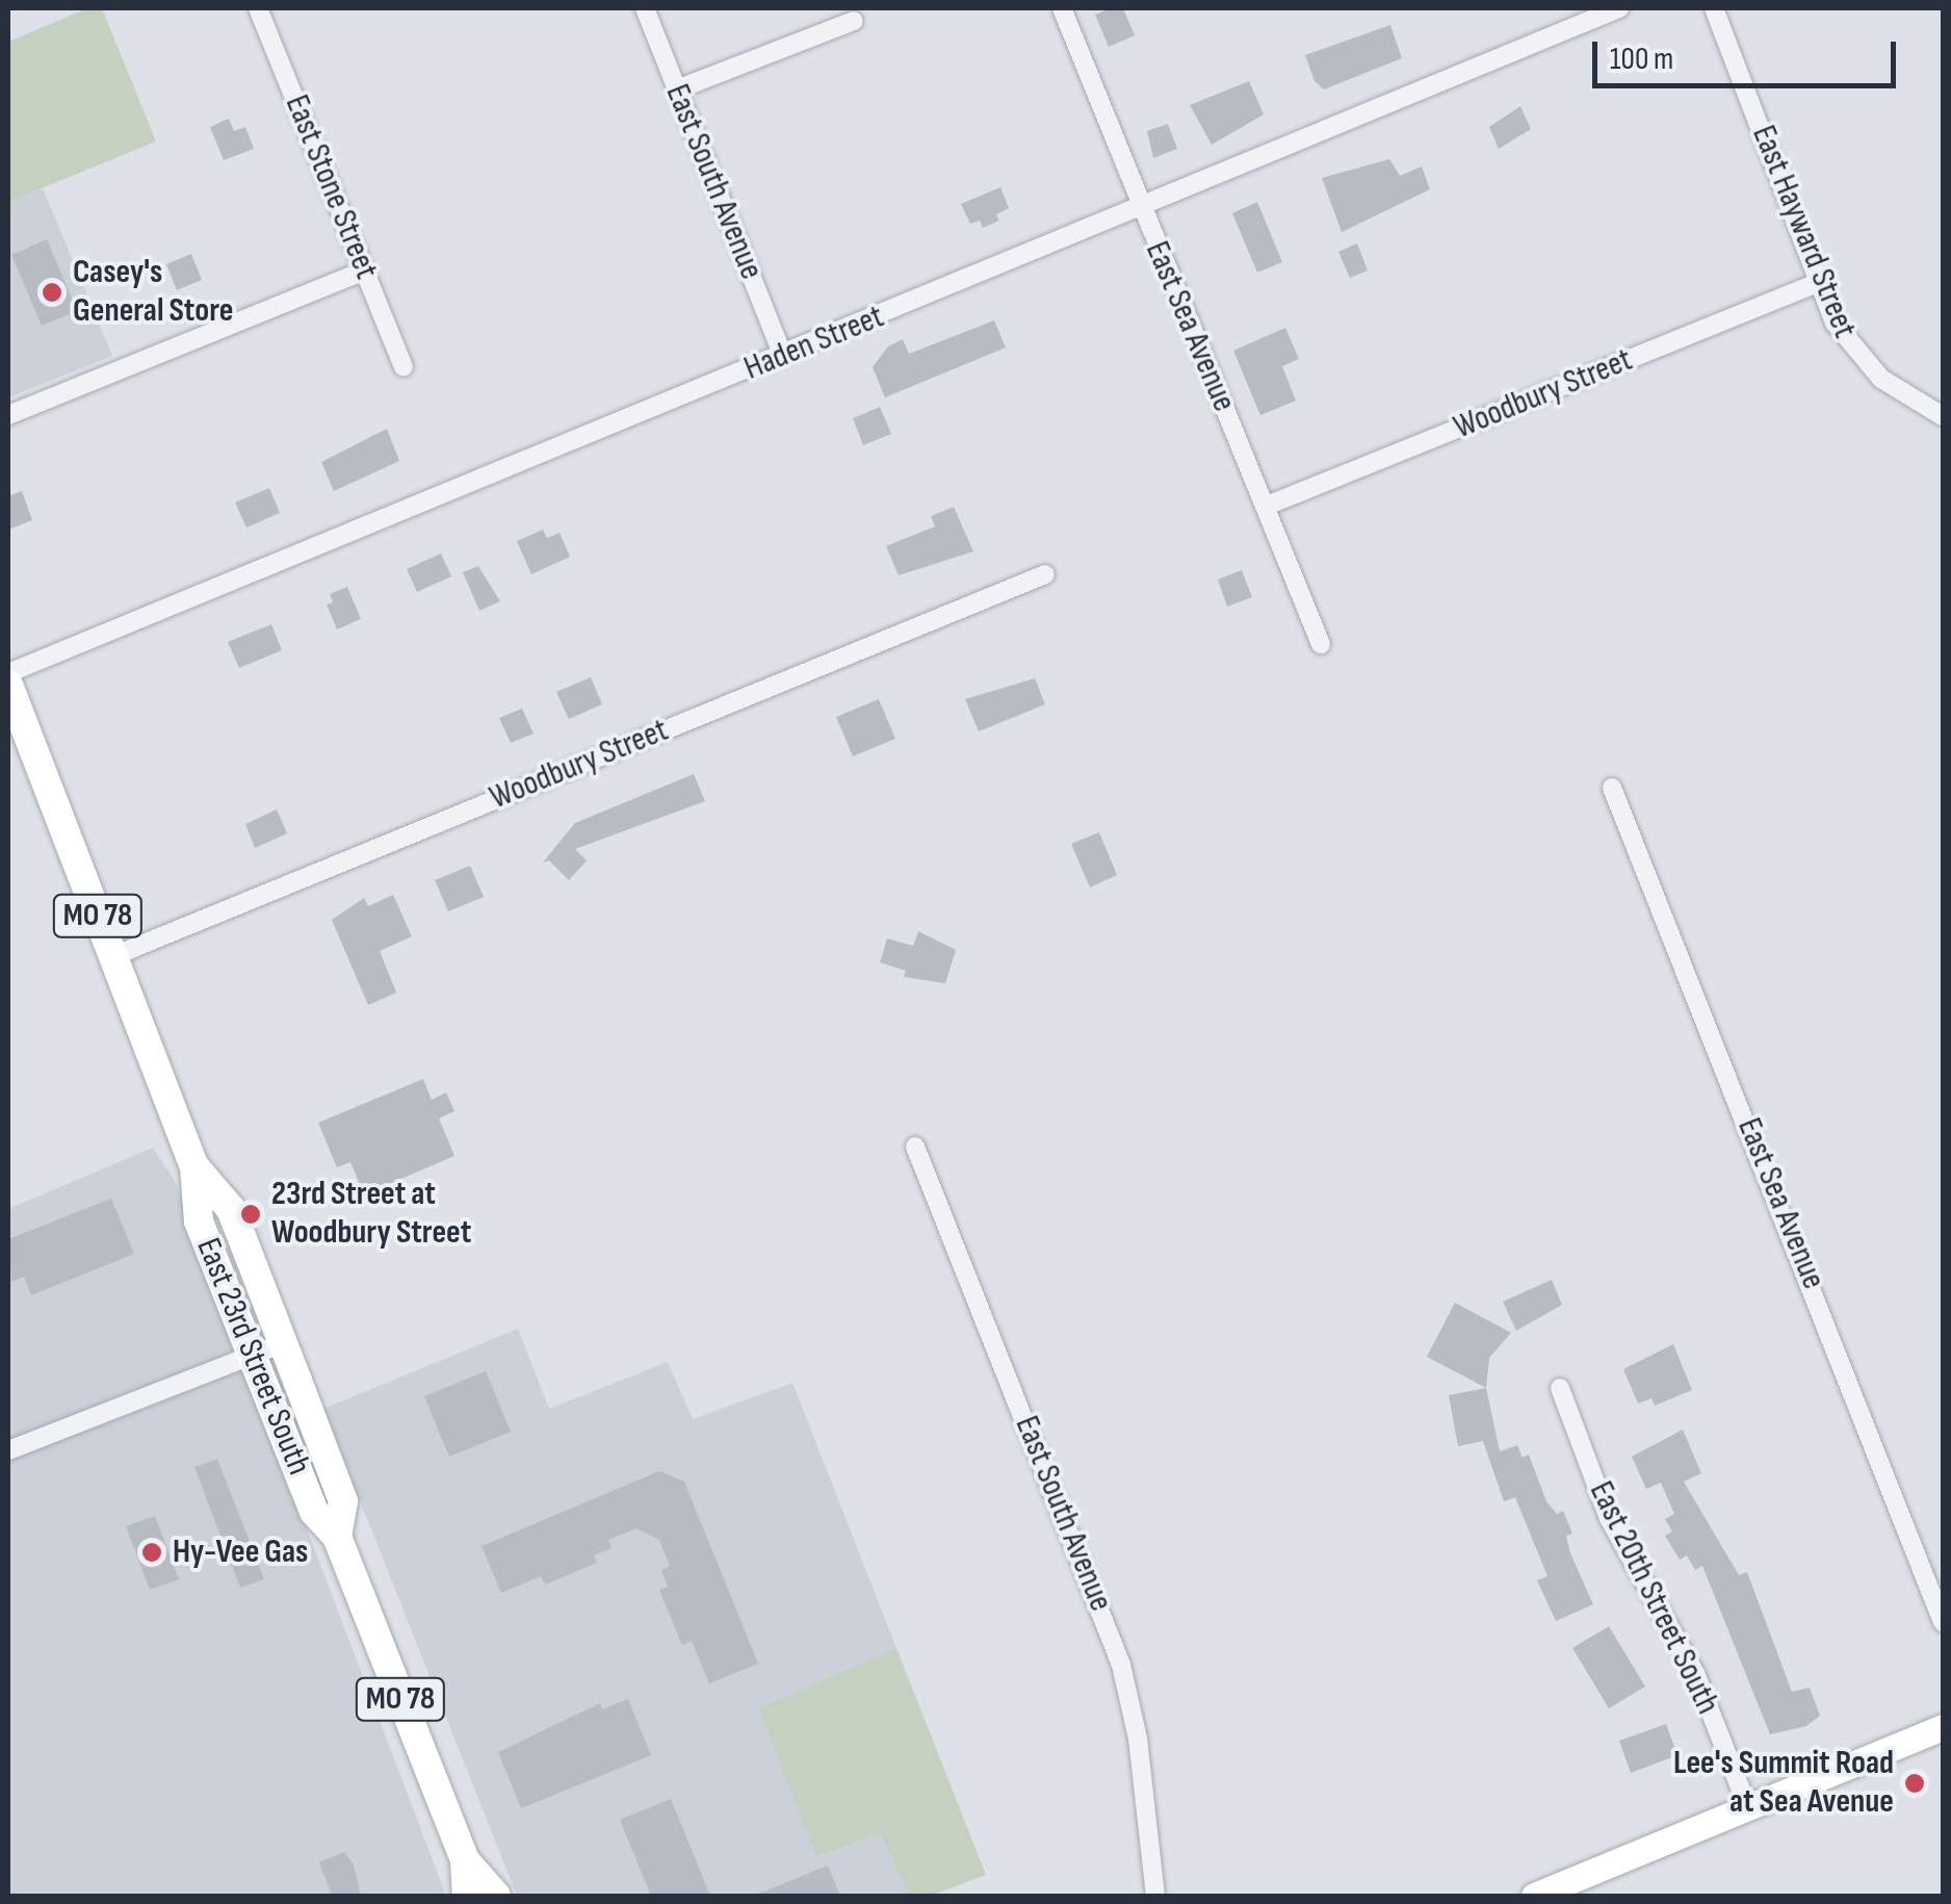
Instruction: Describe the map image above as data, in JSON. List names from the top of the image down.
{
  "streets": {
    "main road": ["MO 78", "East 23rd Street South"],
    "street": [
      "East South Avenue",
      "East Stone Street",
      "East Hayward Street",
      "East Sea Avenue",
      "Haden Street",
      "Woodbury Street",
      "East 20th Street South"
    ]
  },
  "crossings": [
    ["East South Avenue", "Haden Street"],
    ["East Hayward Street", "Woodbury Street"],
    ["East Sea Avenue", "Haden Street"],
    ["East Sea Avenue", "Woodbury Street"],
    ["Woodbury Street", "East 23rd Street South"]
  ],
  "places": [
    "Casey's General Store",
    "23rd Street at Woodbury Street",
    "Hy-Vee Gas",
    "Lee's Summit Road at Sea Avenue"
  ],
  "scale_bar": "100 m"
}
